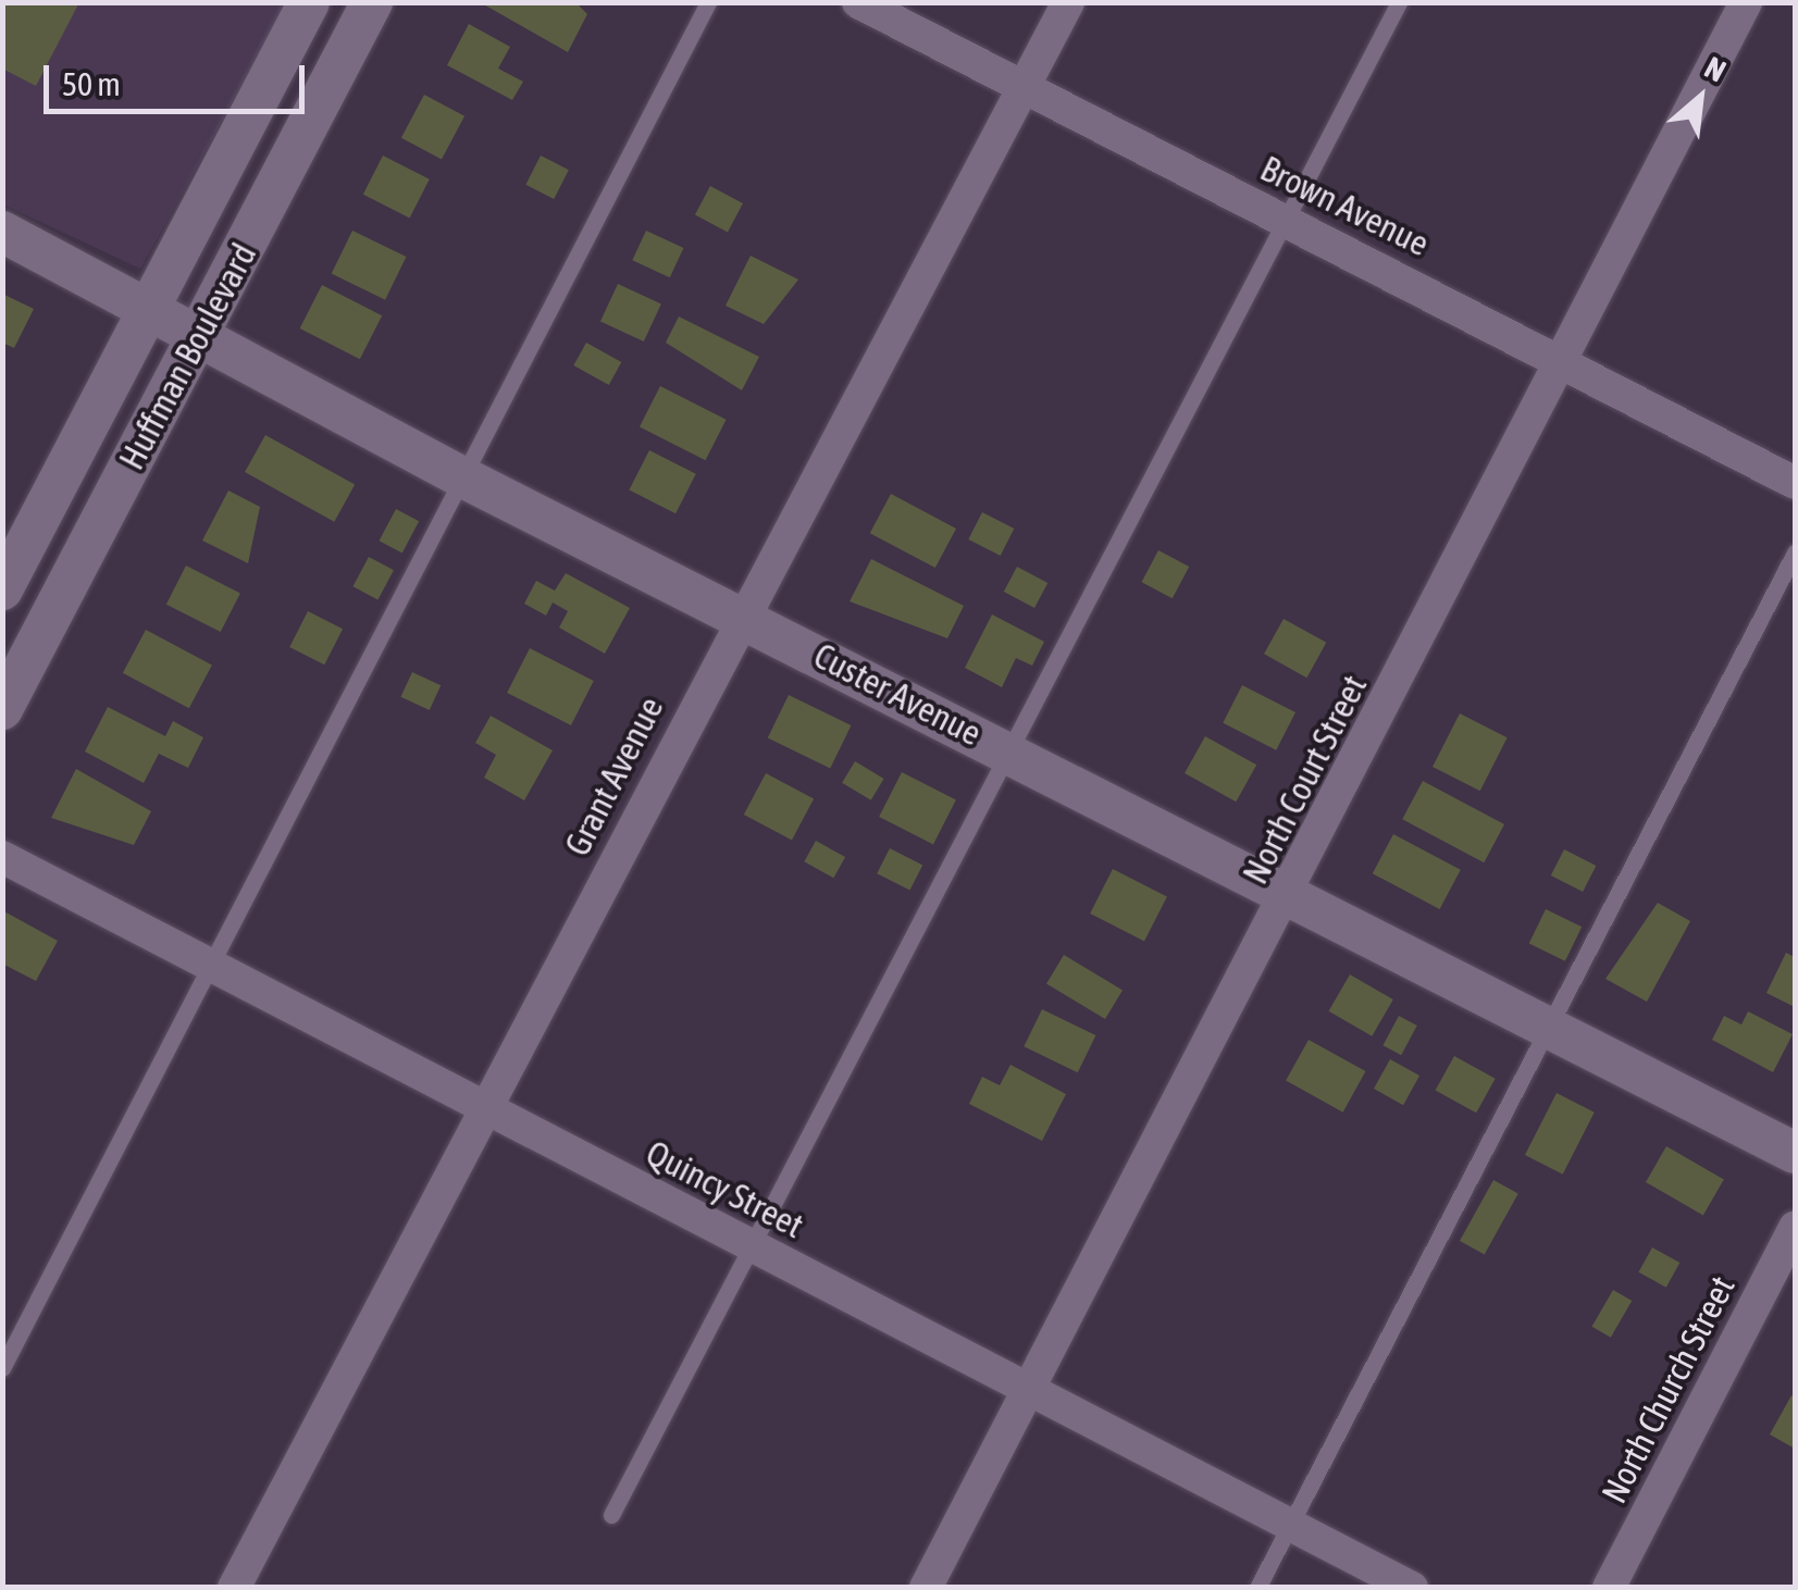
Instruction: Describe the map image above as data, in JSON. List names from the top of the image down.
{
  "streets": {
    "street": [
      "Brown Avenue",
      "Huffman Boulevard",
      "Custer Avenue",
      "Grant Avenue",
      "North Court Street",
      "Quincy Street",
      "North Church Street"
    ]
  },
  "crossings": [
    ["Brown Avenue", "Grant Avenue"],
    ["Brown Avenue", "North Court Street"],
    ["Huffman Boulevard", "Custer Avenue"],
    ["Custer Avenue", "Grant Avenue"],
    ["Custer Avenue", "North Court Street"],
    ["Grant Avenue", "Quincy Street"],
    ["North Court Street", "Quincy Street"]
  ],
  "scale_bar": "50 m",
  "north": "top right"
}
